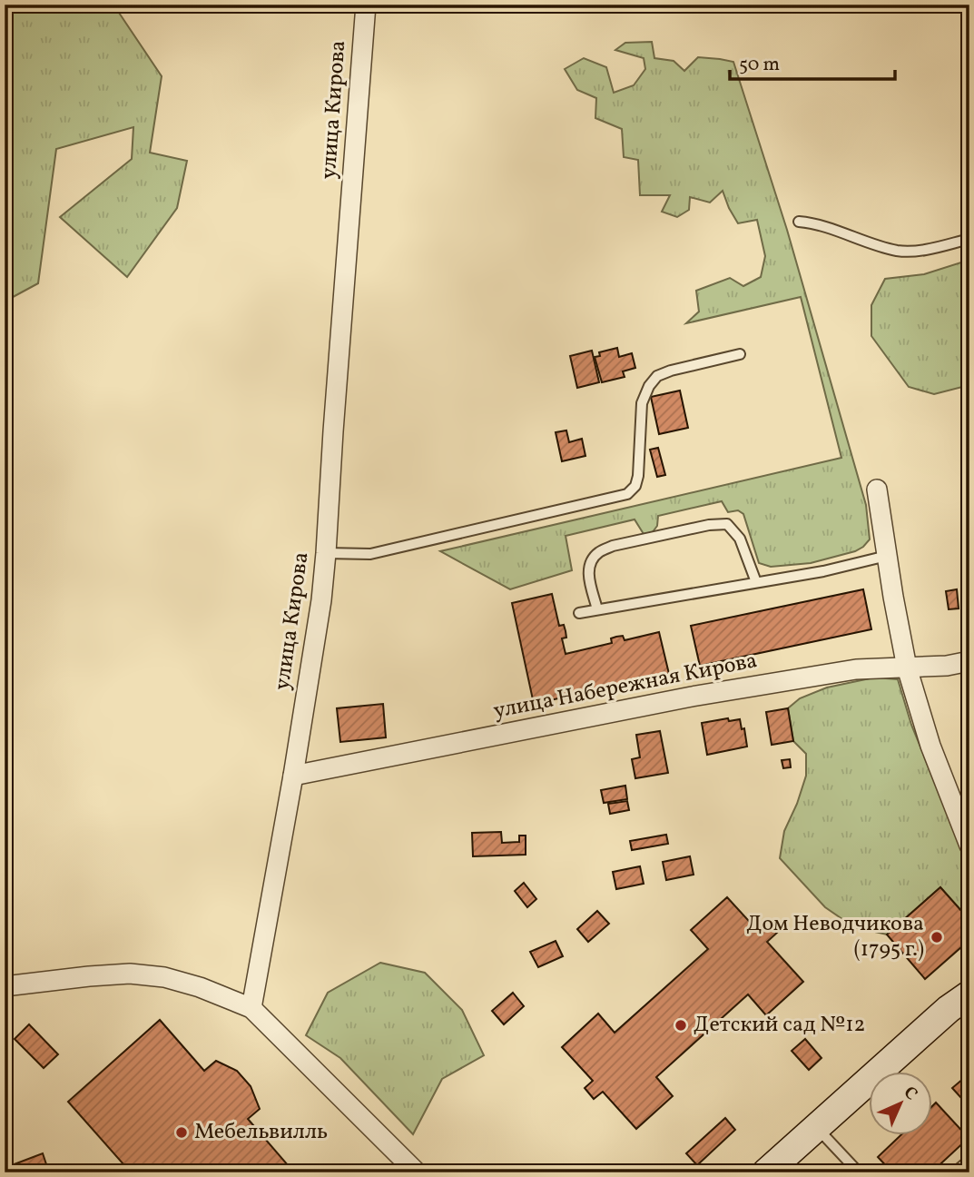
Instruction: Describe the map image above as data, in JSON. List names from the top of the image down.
{
  "streets": {
    "street": ["улица Кирова", "улица Набережная Кирова"]
  },
  "crossings": [
    ["улица Кирова", "улица Набережная Кирова"]
  ],
  "places": ["Дом Неводчикова (1795 г.)", "Детский сад №12", "Мебельвилль"],
  "scale_bar": "50 m",
  "north": "top right"
}
